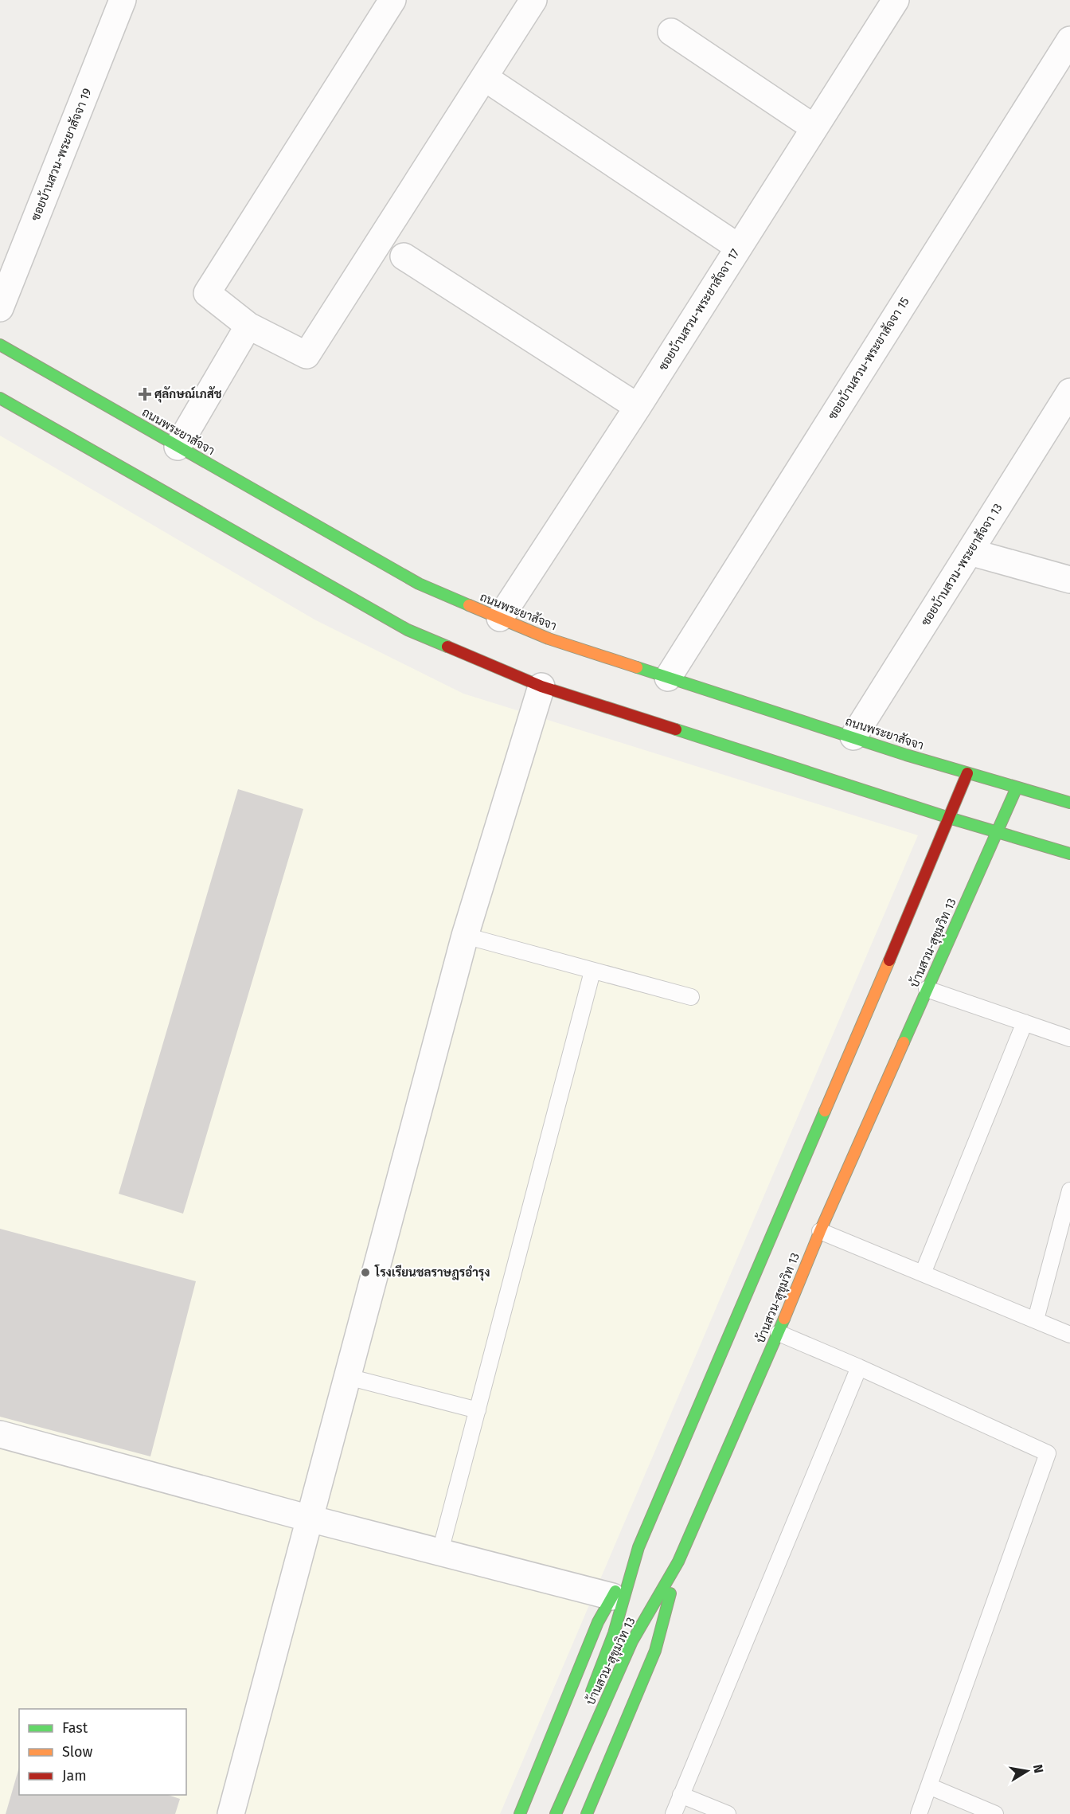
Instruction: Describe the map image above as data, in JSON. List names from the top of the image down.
{
  "streets": {
    "main road": ["ถนนพระยาสัจจา", "บ้านสวน-สุขุมวิท 13"],
    "street": [
      "ซอยบ้านสวน-พระยาสัจจา 19",
      "ซอยบ้านสวน-พระยาสัจจา 17",
      "ซอยบ้านสวน-พระยาสัจจา 15",
      "ซอยบ้านสวน-พระยาสัจจา 13"
    ]
  },
  "crossings": [
    ["ซอยบ้านสวน-พระยาสัจจา 17", "ถนนพระยาสัจจา"],
    ["ซอยบ้านสวน-พระยาสัจจา 15", "ถนนพระยาสัจจา"],
    ["ถนนพระยาสัจจา", "ซอยบ้านสวน-พระยาสัจจา 13"],
    ["ถนนพระยาสัจจา", "บ้านสวน-สุขุมวิท 13"]
  ],
  "places": {
    "health": ["ศุลักษณ์เภสัช"],
    "other": ["โรงเรียนชลราษฎรอำรุง"]
  },
  "legend": ["Fast", "Slow", "Jam"],
  "north": "right"
}
